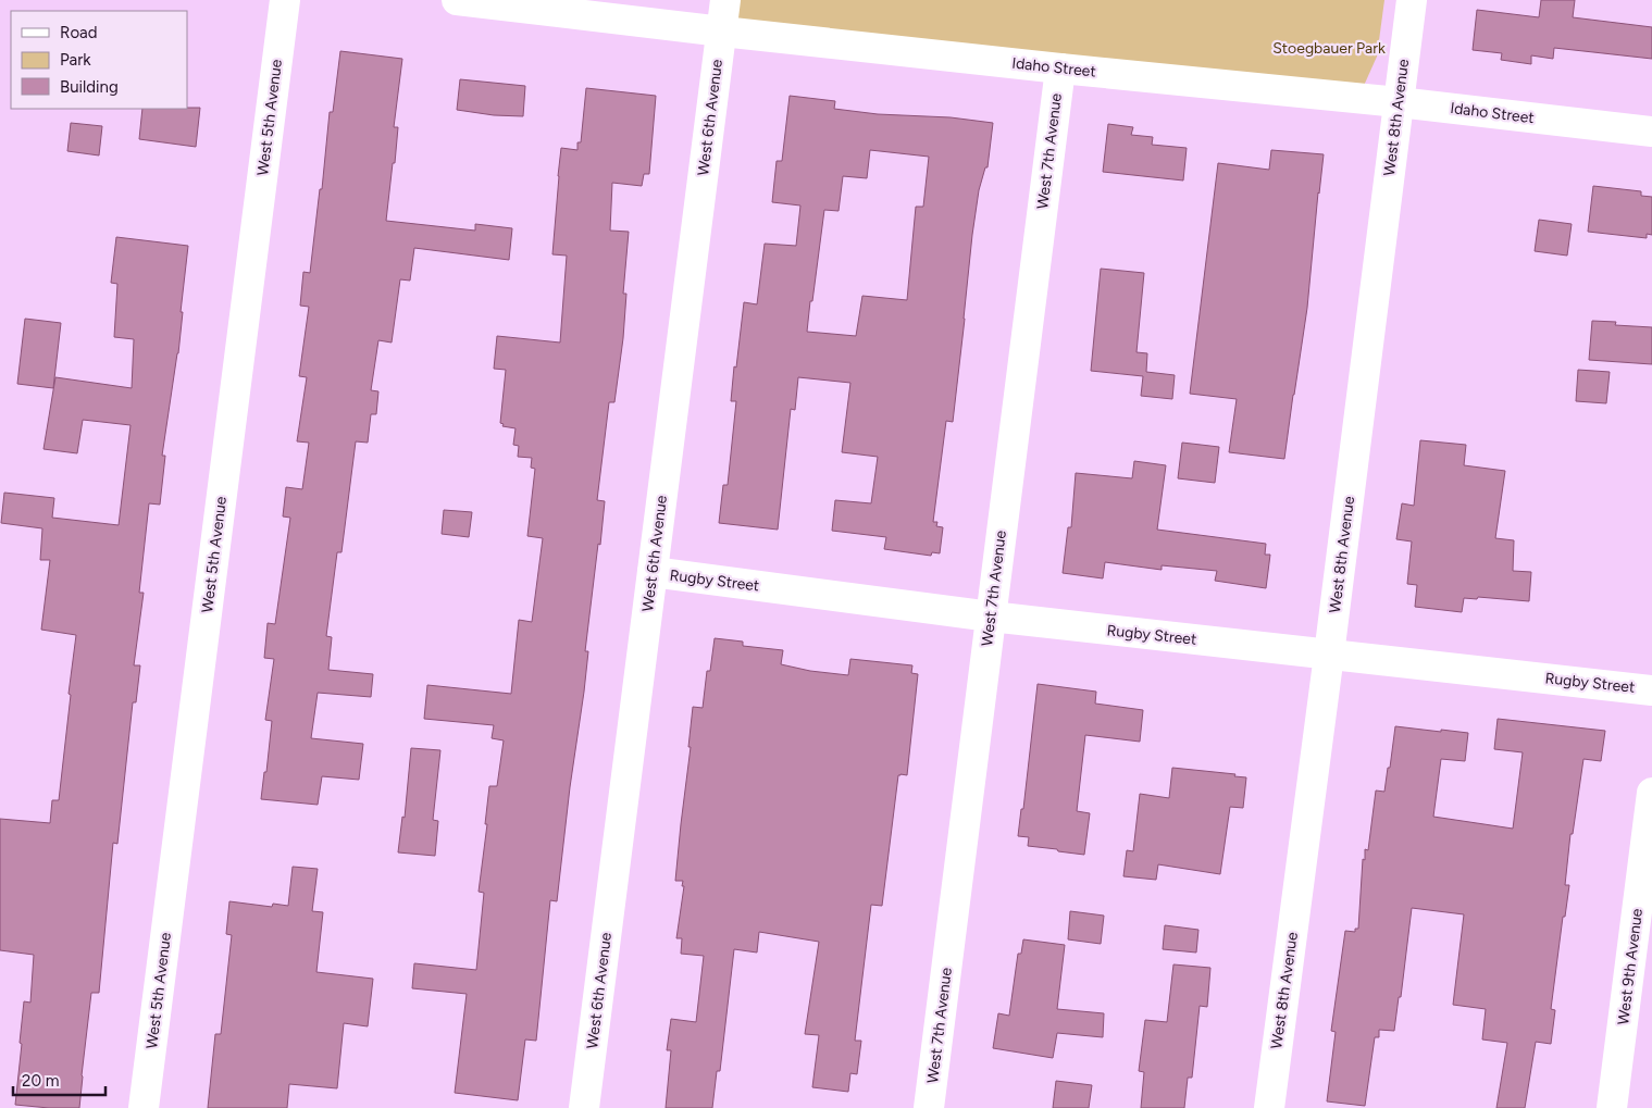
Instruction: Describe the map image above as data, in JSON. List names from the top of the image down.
{
  "streets": {
    "street": [
      "Idaho Street",
      "West 5th Avenue",
      "West 6th Avenue",
      "West 8th Avenue",
      "West 7th Avenue",
      "Rugby Street",
      "West 9th Avenue"
    ]
  },
  "crossings": [
    ["Idaho Street", "West 6th Avenue"],
    ["Idaho Street", "West 8th Avenue"],
    ["Idaho Street", "West 7th Avenue"],
    ["West 6th Avenue", "Rugby Street"],
    ["West 8th Avenue", "Rugby Street"],
    ["West 7th Avenue", "Rugby Street"]
  ],
  "parks": ["Stoegbauer Park"],
  "legend": ["Road", "Park", "Building"],
  "scale_bar": "20 m"
}
